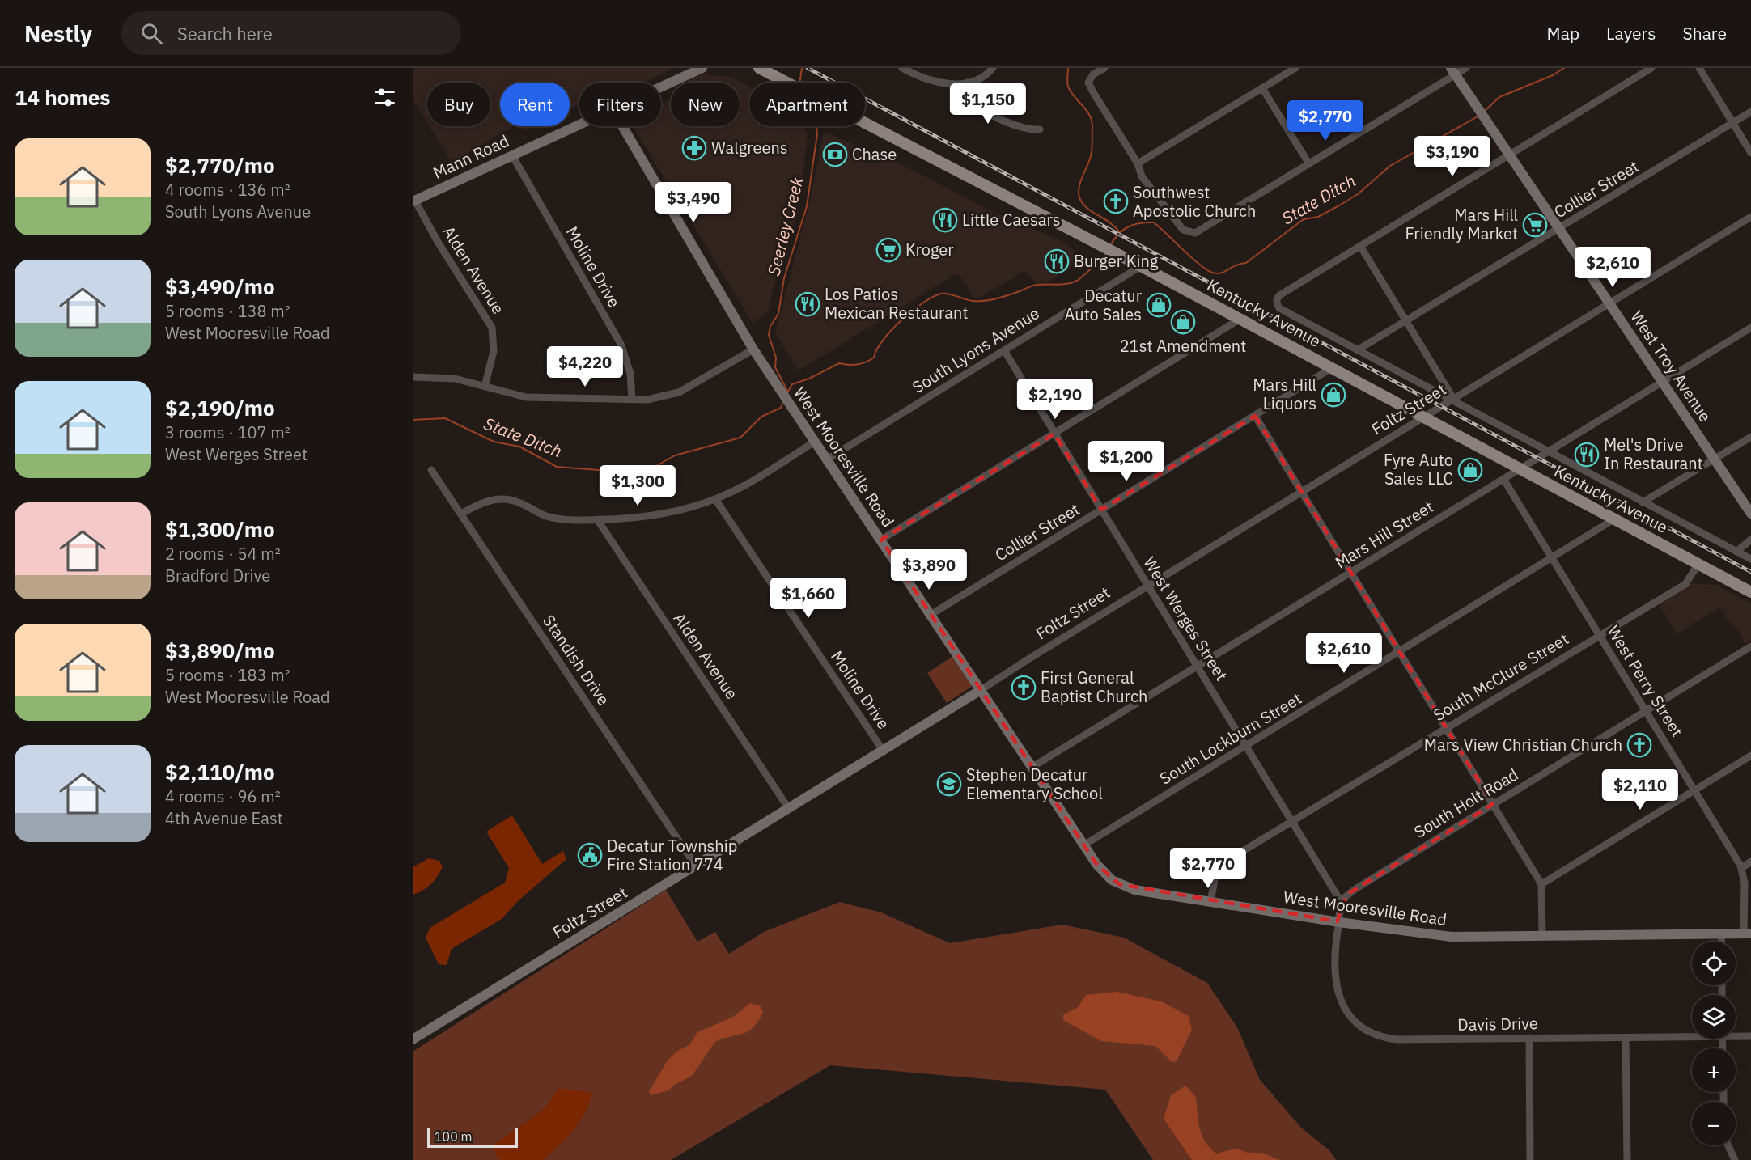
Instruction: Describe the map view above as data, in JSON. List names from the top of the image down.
{
  "streets": {
    "main road": [
      "Mann Road",
      "Kentucky Avenue",
      "West Troy Avenue",
      "Foltz Street",
      "West Mooresville Road"
    ],
    "street": [
      "Collier Street",
      "Moline Drive",
      "Alden Avenue",
      "South Lyons Avenue",
      "Mars Hill Street",
      "West Werges Street",
      "Standish Drive",
      "South McClure Street",
      "West Perry Street",
      "South Lockburn Street",
      "South Holt Road",
      "Davis Drive"
    ]
  },
  "crossings": [
    ["Mann Road", "Moline Drive"],
    ["Mann Road", "Alden Avenue"],
    ["Collier Street", "Kentucky Avenue"],
    ["Collier Street", "West Troy Avenue"],
    ["Collier Street", "West Mooresville Road"],
    ["Collier Street", "West Werges Street"],
    ["Moline Drive", "Foltz Street"],
    ["Alden Avenue", "Foltz Street"],
    ["Kentucky Avenue", "South Lyons Avenue"],
    ["Kentucky Avenue", "Foltz Street"],
    ["Kentucky Avenue", "Mars Hill Street"],
    ["Kentucky Avenue", "South McClure Street"],
    ["Kentucky Avenue", "South Lockburn Street"],
    ["South Lyons Avenue", "West Mooresville Road"],
    ["South Lyons Avenue", "West Werges Street"],
    ["West Troy Avenue", "Foltz Street"],
    ["West Troy Avenue", "Mars Hill Street"],
    ["Foltz Street", "West Mooresville Road"],
    ["Foltz Street", "West Werges Street"],
    ["Foltz Street", "Standish Drive"],
    ["West Mooresville Road", "Mars Hill Street"],
    ["West Mooresville Road", "South McClure Street"],
    ["West Mooresville Road", "West Perry Street"],
    ["West Mooresville Road", "South Lockburn Street"],
    ["West Mooresville Road", "Davis Drive"],
    ["Mars Hill Street", "West Werges Street"],
    ["Mars Hill Street", "West Perry Street"],
    ["West Werges Street", "South McClure Street"],
    ["West Werges Street", "South Lockburn Street"],
    ["West Werges Street", "South Holt Road"],
    ["South McClure Street", "West Perry Street"],
    ["West Perry Street", "South Lockburn Street"],
    ["West Perry Street", "South Holt Road"]
  ],
  "water": ["State Ditch", "Seerley Creek"],
  "places": {
    "pharmacy": ["Walgreens"],
    "bank": ["Chase"],
    "church": ["Southwest Apostolic Church", "First General Baptist Church", "Mars View Christian Church"],
    "restaurant": [
      "Little Caesars",
      "Burger King",
      "Los Patios Mexican Restaurant",
      "Mel's Drive In Restaurant"
    ],
    "supermarket": ["Mars Hill Friendly Market", "Kroger"],
    "shop": [
      "Decatur Auto Sales",
      "21st Amendment",
      "Mars Hill Liquors",
      "Fyre Auto Sales LLC"
    ],
    "school or university": ["Stephen Decatur Elementary School"],
    "public building": ["Decatur Township Fire Station 774"]
  },
  "scale_bar": "100 m",
  "page": {
    "header": "Nestly",
    "search": "Search here",
    "nav": ["Map", "Layers", "Share"],
    "heading": "14 homes",
    "chip": [
      "Buy",
      "Rent",
      "Filters",
      "New",
      "Apartment"
    ],
    "price": [
      "$1,150",
      "$2,770",
      "$3,190",
      "$3,490",
      "$2,610",
      "$4,220",
      "$2,190",
      "$1,200",
      "$1,300",
      "$3,890",
      "$1,660",
      "$2,610",
      "$2,110",
      "$2,770"
    ],
    "list": [
      {
        "name": "$2,770/mo",
        "note": "4 rooms · 136 m² · South Lyons Avenue"
      },
      {
        "name": "$3,490/mo",
        "note": "5 rooms · 138 m² · West Mooresville Road"
      },
      {
        "name": "$2,190/mo",
        "note": "3 rooms · 107 m² · West Werges Street"
      },
      {
        "name": "$1,300/mo",
        "note": "2 rooms · 54 m² · Bradford Drive"
      },
      {
        "name": "$3,890/mo",
        "note": "5 rooms · 183 m² · West Mooresville Road"
      },
      {
        "name": "$2,110/mo",
        "note": "4 rooms · 96 m² · 4th Avenue East"
      }
    ],
    "map_buttons": ["+", "−"],
    "scale": "100 m"
  }
}
